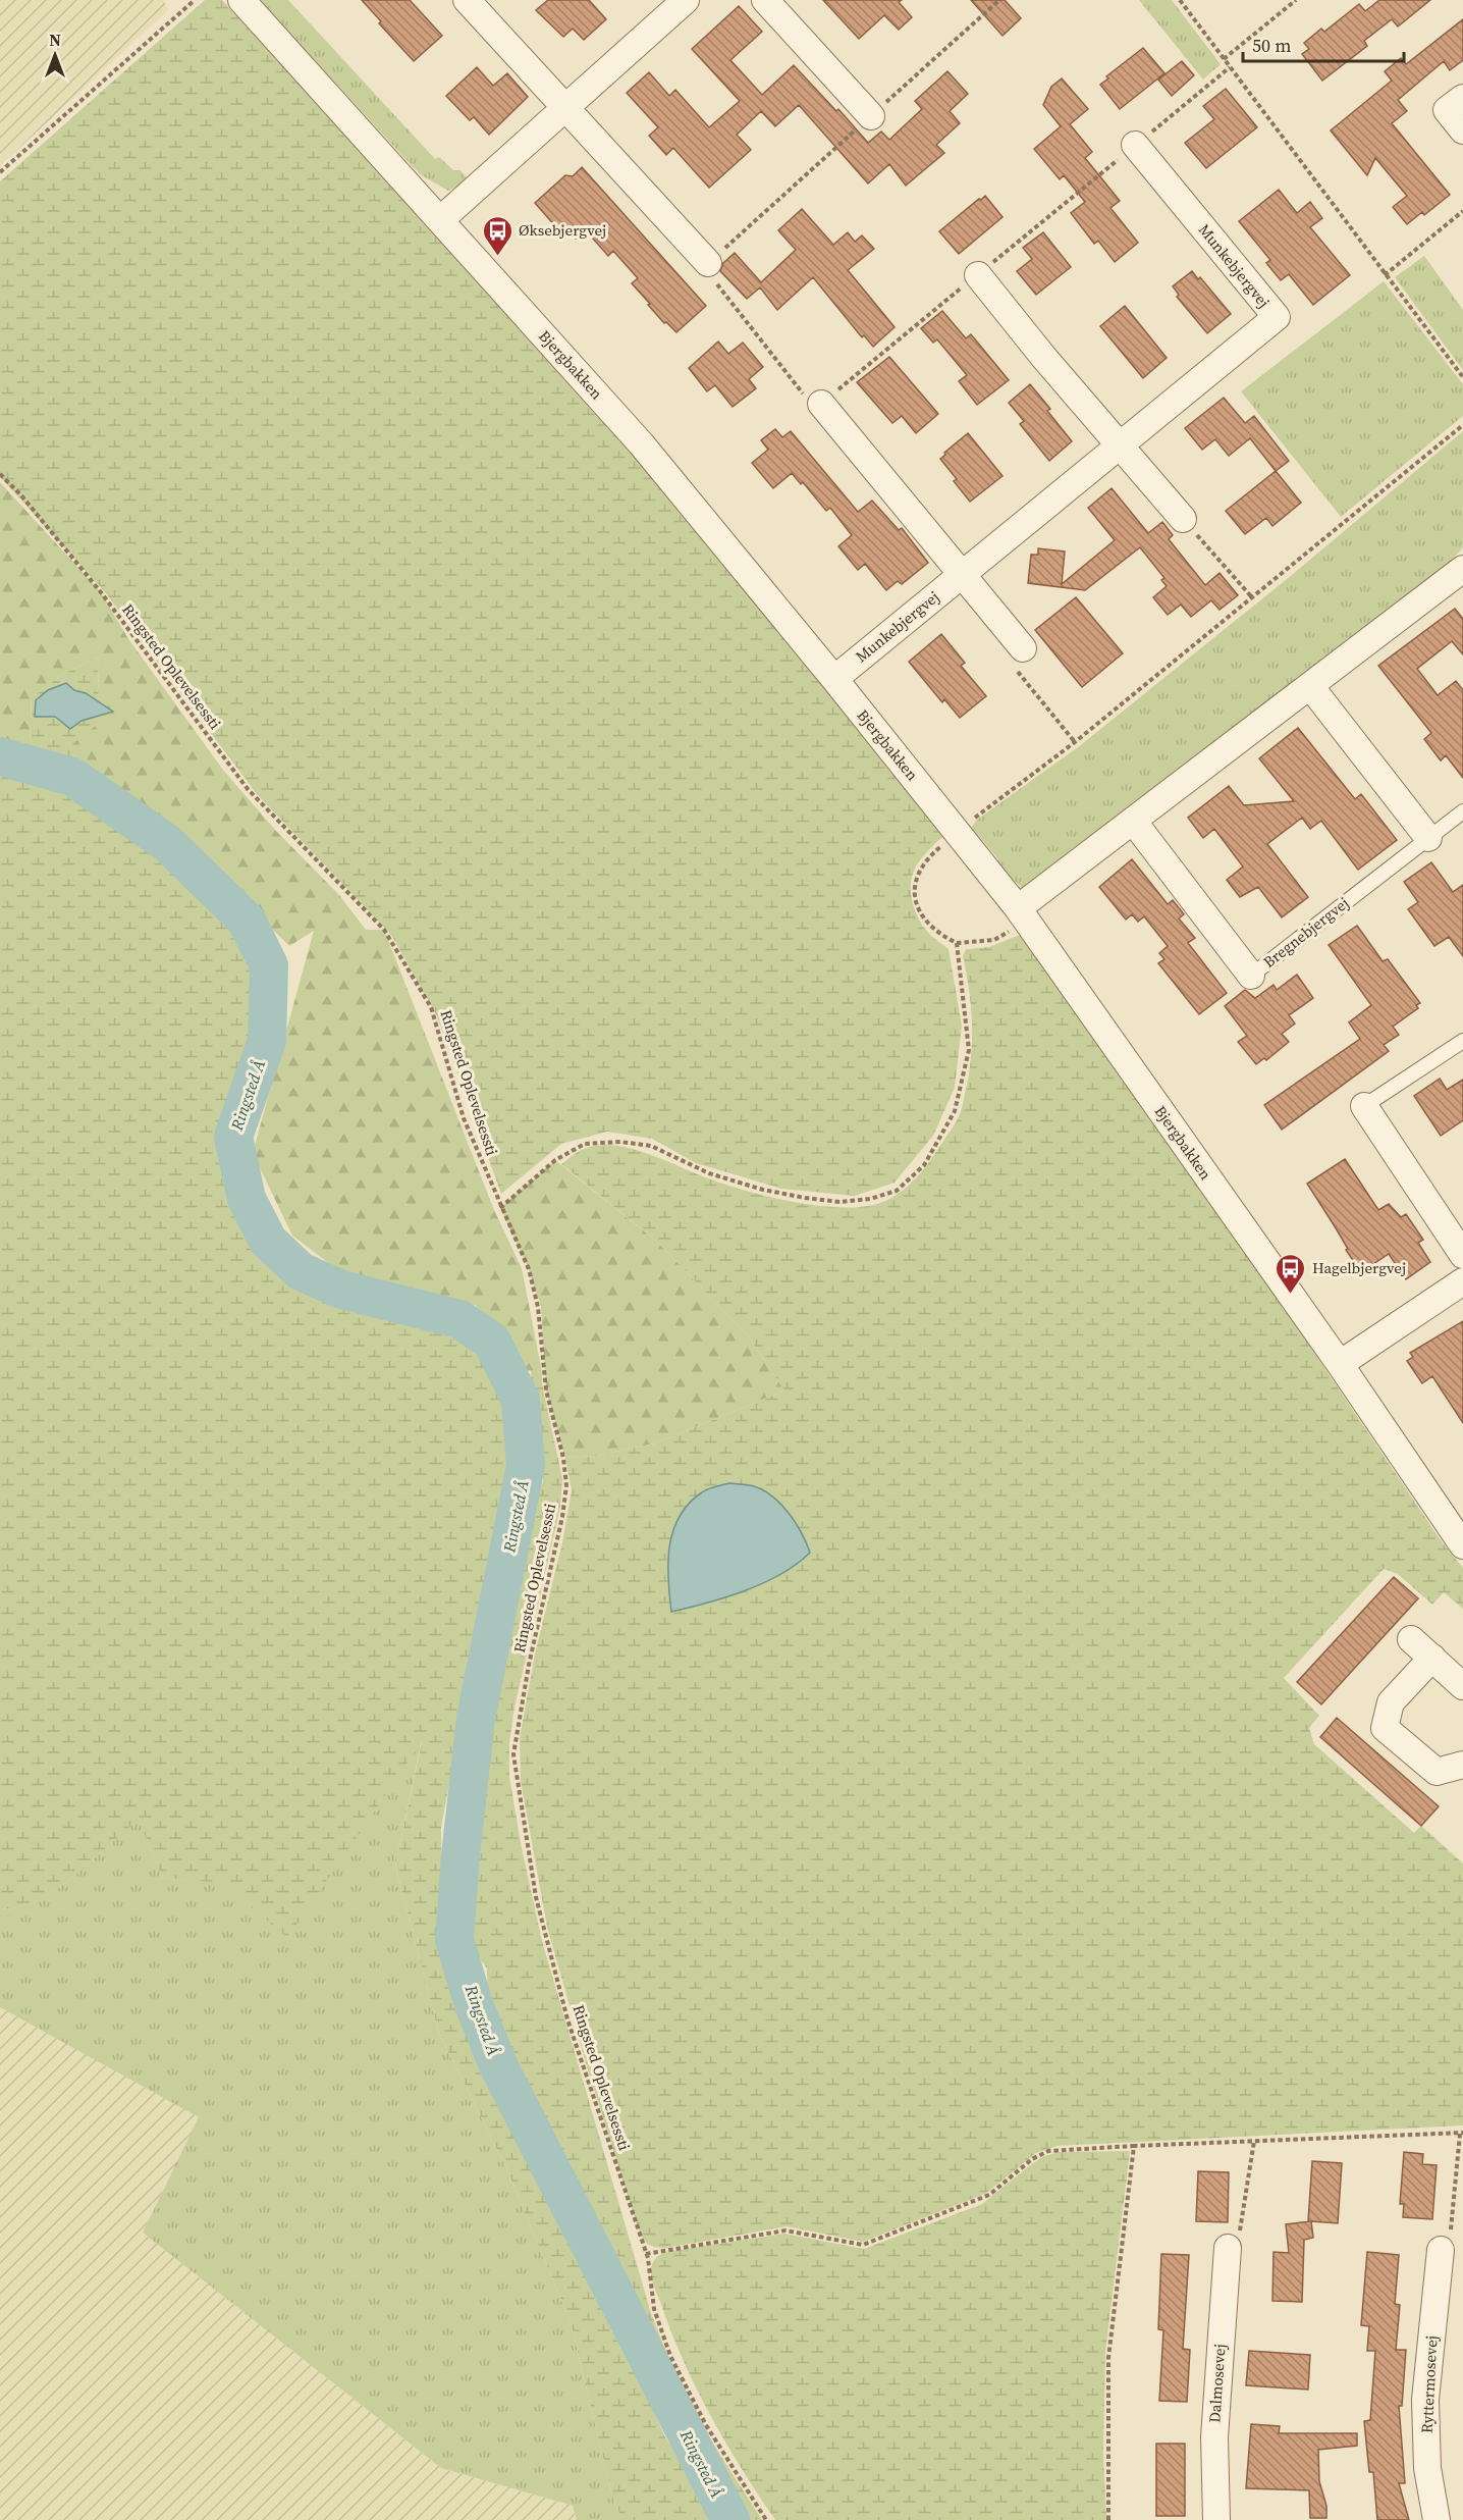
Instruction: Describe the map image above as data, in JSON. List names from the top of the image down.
{
  "streets": {
    "street": [
      "Munkebjergvej",
      "Bjergbakken",
      "Bregnebjergvej",
      "Dalmosevej",
      "Ryttermosevej"
    ],
    "path": ["Ringsted Oplevelsessti"]
  },
  "crossings": [
    ["Munkebjergvej", "Bjergbakken"]
  ],
  "water": ["Ringsted Å"],
  "places": {
    "bus stop": ["Øksebjergvej", "Hagelbjergvej"]
  },
  "scale_bar": "50 m",
  "north": "top"
}
